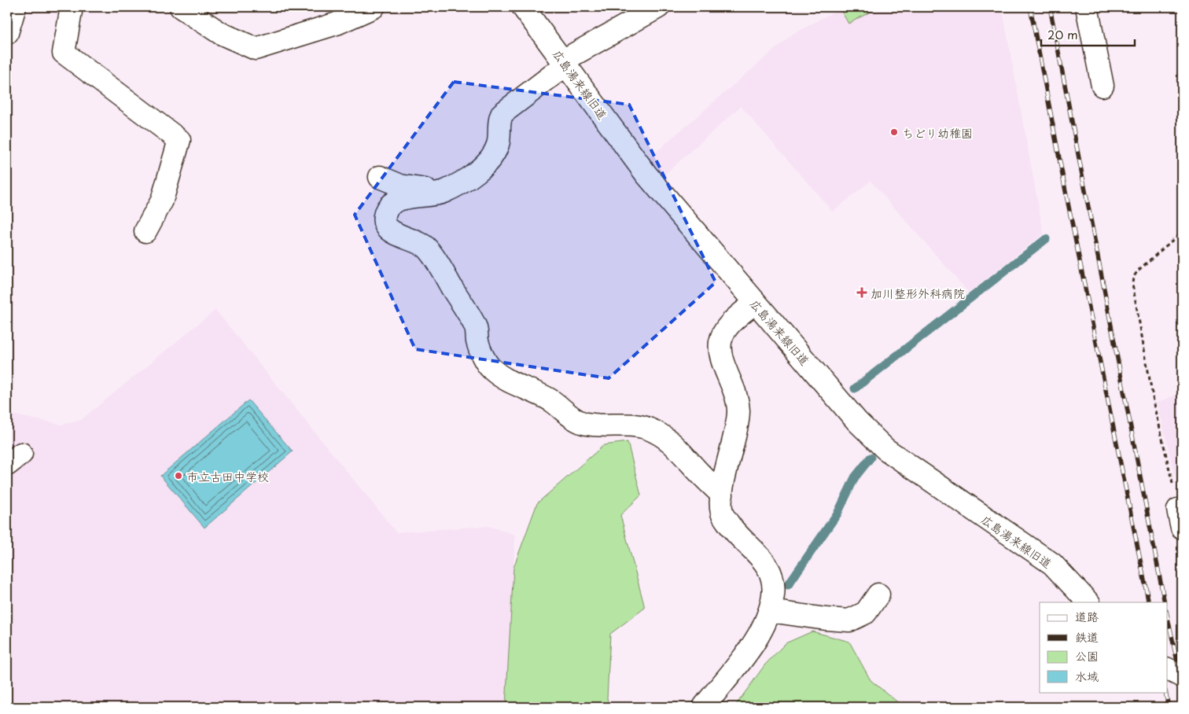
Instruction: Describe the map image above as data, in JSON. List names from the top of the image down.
{
  "streets": {
    "street": ["広島湯来線旧道"]
  },
  "places": {
    "other": ["ちどり幼稚園", "市立古田中学校"],
    "health": ["加川整形外科病院"]
  },
  "legend": [
    "道路",
    "鉄道",
    "公園",
    "水域"
  ],
  "scale_bar": "20 m"
}
